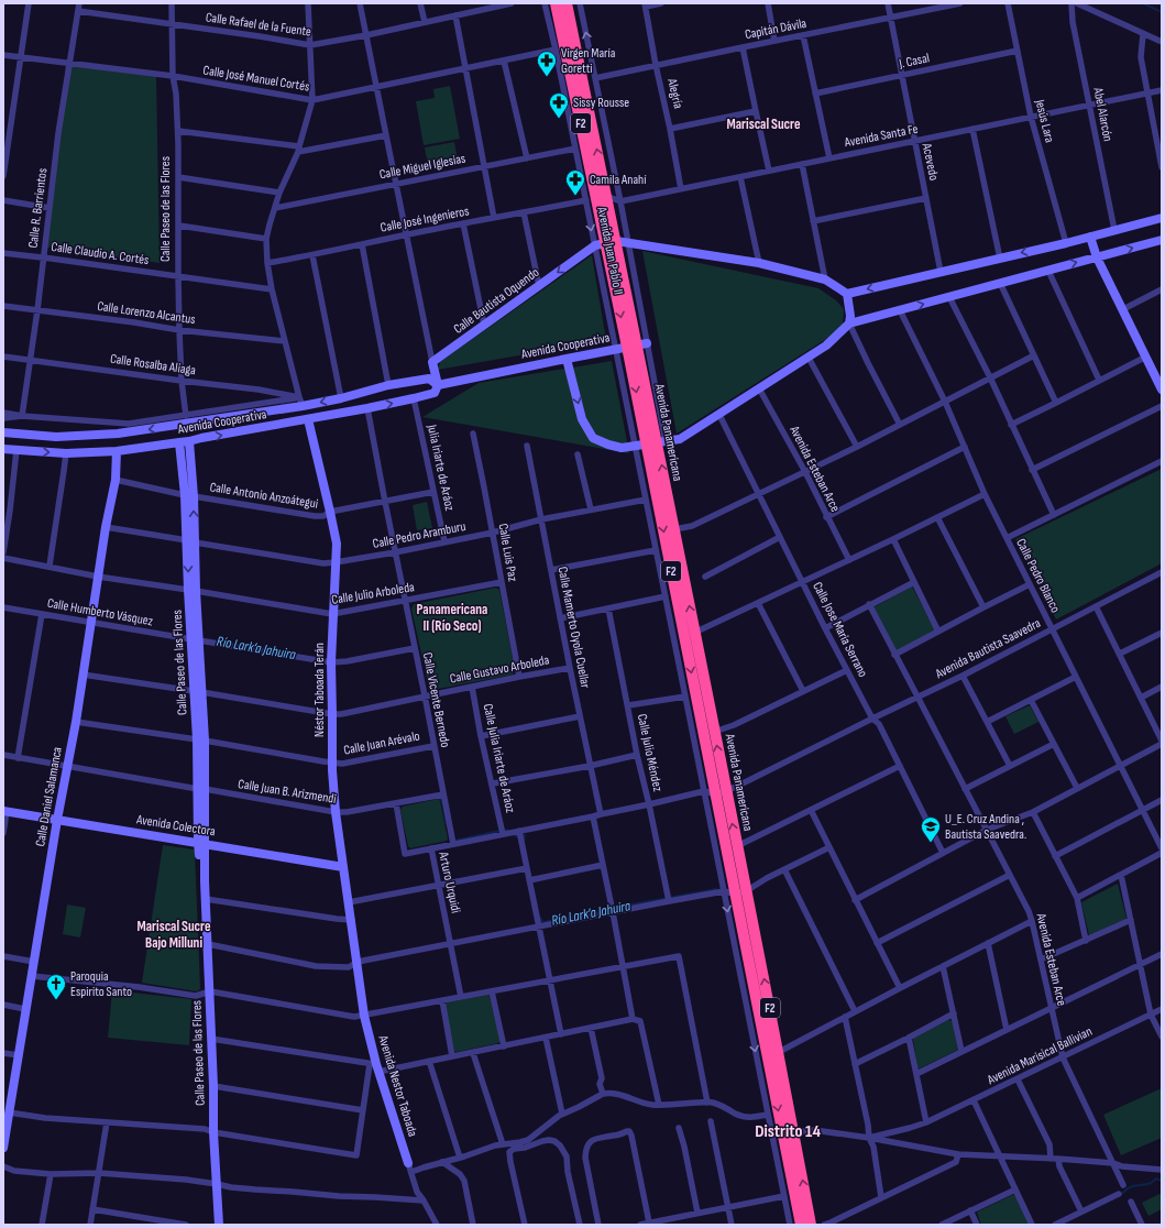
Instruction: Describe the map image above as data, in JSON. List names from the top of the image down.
{
  "streets": {
    "highway": ["F2", "Avenida Juan Pablo II", "Avenida Panamericana"],
    "street": [
      "Calle Rafael de la Fuente",
      "Capitán Dávila",
      "J. Casal",
      "Calle José Manuel Cortés",
      "Alegría",
      "Abel Alarcón",
      "Jesús Lara",
      "Avenida Santa Fe",
      "Acevedo",
      "Calle Miguel Iglesias",
      "Calle R. Barrientos",
      "Calle Paseo de las Flores",
      "Calle José Ingenieros",
      "Calle Claudio A. Cortés",
      "Calle Bautista Oquendo",
      "Calle Lorenzo Alcantus",
      "Avenida Cooperativa",
      "Calle Rosalba Aliaga",
      "Julia Iriarte de Aráoz",
      "Avenida Esteban Arce",
      "Calle Antonio Anzoátegui",
      "Calle Pedro Aramburu",
      "Calle Luis Paz",
      "Calle Pedro Blanco",
      "Calle Julio Arboleda",
      "Calle Humberto Vásquez",
      "Calle Mamerto Oyola Cuellar",
      "Calle Jose Maria Serrano",
      "Avenida Bautista Saavedra",
      "Calle Gustavo Arboleda",
      "Néstor Taboada Terán",
      "Calle Vicente Bernedo",
      "Calle Juan Arévalo",
      "Calle Julio Méndez",
      "Calle Julia Iriarte de Aráoz",
      "Calle Juan B. Arizmendi",
      "Calle Daniel Salamanca",
      "Avenida Colectora",
      "Arturo Urquidi",
      "Avenida Marisical Ballivian",
      "Avenida Nestor Taboada"
    ]
  },
  "crossings": [
    ["Calle Rafael de la Fuente", "Calle R. Barrientos"],
    ["Calle Rafael de la Fuente", "Calle Paseo de las Flores"],
    ["Capitán Dávila", "Alegría"],
    ["Capitán Dávila", "Acevedo"],
    ["Capitán Dávila", "Avenida Juan Pablo II"],
    ["J. Casal", "Jesús Lara"],
    ["J. Casal", "Acevedo"],
    ["Calle José Manuel Cortés", "Calle R. Barrientos"],
    ["Calle José Manuel Cortés", "Calle Paseo de las Flores"],
    ["Calle José Manuel Cortés", "Avenida Juan Pablo II"],
    ["Alegría", "Avenida Santa Fe"],
    ["Abel Alarcón", "Avenida Santa Fe"],
    ["Jesús Lara", "Avenida Santa Fe"],
    ["Avenida Santa Fe", "Acevedo"],
    ["Avenida Santa Fe", "Avenida Juan Pablo II"],
    ["Calle Miguel Iglesias", "Avenida Juan Pablo II"],
    ["Calle R. Barrientos", "Calle Claudio A. Cortés"],
    ["Calle R. Barrientos", "Calle Lorenzo Alcantus"],
    ["Calle R. Barrientos", "Calle Rosalba Aliaga"],
    ["Calle Paseo de las Flores", "Calle Claudio A. Cortés"],
    ["Calle Paseo de las Flores", "Calle Lorenzo Alcantus"],
    ["Calle Paseo de las Flores", "Avenida Cooperativa"],
    ["Calle Paseo de las Flores", "Calle Rosalba Aliaga"],
    ["Calle Paseo de las Flores", "Calle Antonio Anzoátegui"],
    ["Calle Paseo de las Flores", "Calle Pedro Aramburu"],
    ["Calle Paseo de las Flores", "Calle Julio Arboleda"],
    ["Calle Paseo de las Flores", "Calle Humberto Vásquez"],
    ["Calle Paseo de las Flores", "Calle Gustavo Arboleda"],
    ["Calle Paseo de las Flores", "Calle Juan Arévalo"],
    ["Calle Paseo de las Flores", "Calle Juan B. Arizmendi"],
    ["Calle Paseo de las Flores", "Avenida Colectora"],
    ["Calle José Ingenieros", "Avenida Juan Pablo II"],
    ["Avenida Juan Pablo II", "Calle Bautista Oquendo"],
    ["Avenida Juan Pablo II", "Avenida Cooperativa"],
    ["Avenida Juan Pablo II", "Avenida Panamericana"],
    ["Avenida Cooperativa", "Calle Rosalba Aliaga"],
    ["Avenida Cooperativa", "Avenida Panamericana"],
    ["Avenida Cooperativa", "Julia Iriarte de Aráoz"],
    ["Avenida Cooperativa", "Néstor Taboada Terán"],
    ["Avenida Cooperativa", "Calle Vicente Bernedo"],
    ["Avenida Cooperativa", "Calle Daniel Salamanca"],
    ["Avenida Panamericana", "Avenida Bautista Saavedra"],
    ["Julia Iriarte de Aráoz", "Calle Antonio Anzoátegui"],
    ["Julia Iriarte de Aráoz", "Calle Pedro Aramburu"],
    ["Avenida Esteban Arce", "Avenida Bautista Saavedra"],
    ["Avenida Esteban Arce", "Avenida Marisical Ballivian"],
    ["Calle Antonio Anzoátegui", "Néstor Taboada Terán"],
    ["Calle Antonio Anzoátegui", "Calle Vicente Bernedo"],
    ["Calle Antonio Anzoátegui", "Calle Daniel Salamanca"],
    ["Calle Pedro Aramburu", "Calle Luis Paz"],
    ["Calle Pedro Aramburu", "Calle Mamerto Oyola Cuellar"],
    ["Calle Pedro Aramburu", "Néstor Taboada Terán"],
    ["Calle Pedro Aramburu", "Calle Vicente Bernedo"],
    ["Calle Pedro Aramburu", "Calle Daniel Salamanca"],
    ["Calle Luis Paz", "Calle Julio Arboleda"],
    ["Calle Luis Paz", "Calle Gustavo Arboleda"],
    ["Calle Pedro Blanco", "Avenida Bautista Saavedra"],
    ["Calle Julio Arboleda", "Néstor Taboada Terán"],
    ["Calle Julio Arboleda", "Calle Vicente Bernedo"],
    ["Calle Julio Arboleda", "Calle Daniel Salamanca"],
    ["Calle Humberto Vásquez", "Néstor Taboada Terán"],
    ["Calle Humberto Vásquez", "Calle Vicente Bernedo"],
    ["Calle Humberto Vásquez", "Calle Daniel Salamanca"],
    ["Calle Mamerto Oyola Cuellar", "Calle Gustavo Arboleda"],
    ["Calle Jose Maria Serrano", "Avenida Bautista Saavedra"],
    ["Calle Gustavo Arboleda", "Néstor Taboada Terán"],
    ["Calle Gustavo Arboleda", "Calle Vicente Bernedo"],
    ["Calle Gustavo Arboleda", "Calle Julia Iriarte de Aráoz"],
    ["Calle Gustavo Arboleda", "Calle Daniel Salamanca"],
    ["Néstor Taboada Terán", "Calle Juan Arévalo"],
    ["Néstor Taboada Terán", "Calle Juan B. Arizmendi"],
    ["Néstor Taboada Terán", "Avenida Colectora"],
    ["Néstor Taboada Terán", "Avenida Nestor Taboada"],
    ["Calle Vicente Bernedo", "Calle Juan Arévalo"],
    ["Calle Vicente Bernedo", "Calle Juan B. Arizmendi"],
    ["Calle Juan Arévalo", "Calle Daniel Salamanca"],
    ["Calle Juan B. Arizmendi", "Calle Daniel Salamanca"],
    ["Calle Juan B. Arizmendi", "Arturo Urquidi"],
    ["Calle Daniel Salamanca", "Avenida Colectora"]
  ],
  "one_way": ["Calle Bautista Oquendo"],
  "districts": [
    "Mariscal Sucre",
    "Panamericana II (Río Seco)",
    "Mariscal Sucre Bajo Milluni",
    "Distrito 14"
  ],
  "water": ["Río Lark’a Jahuira"],
  "places": {
    "pharmacy": ["Virgen María Goretti", "Sissy Rousse", "Camila Anahí"],
    "school or university": ["U_E. Cruz Andina , Bautista Saavedra."],
    "church": ["Paroquia Espirito Santo"]
  }
}
